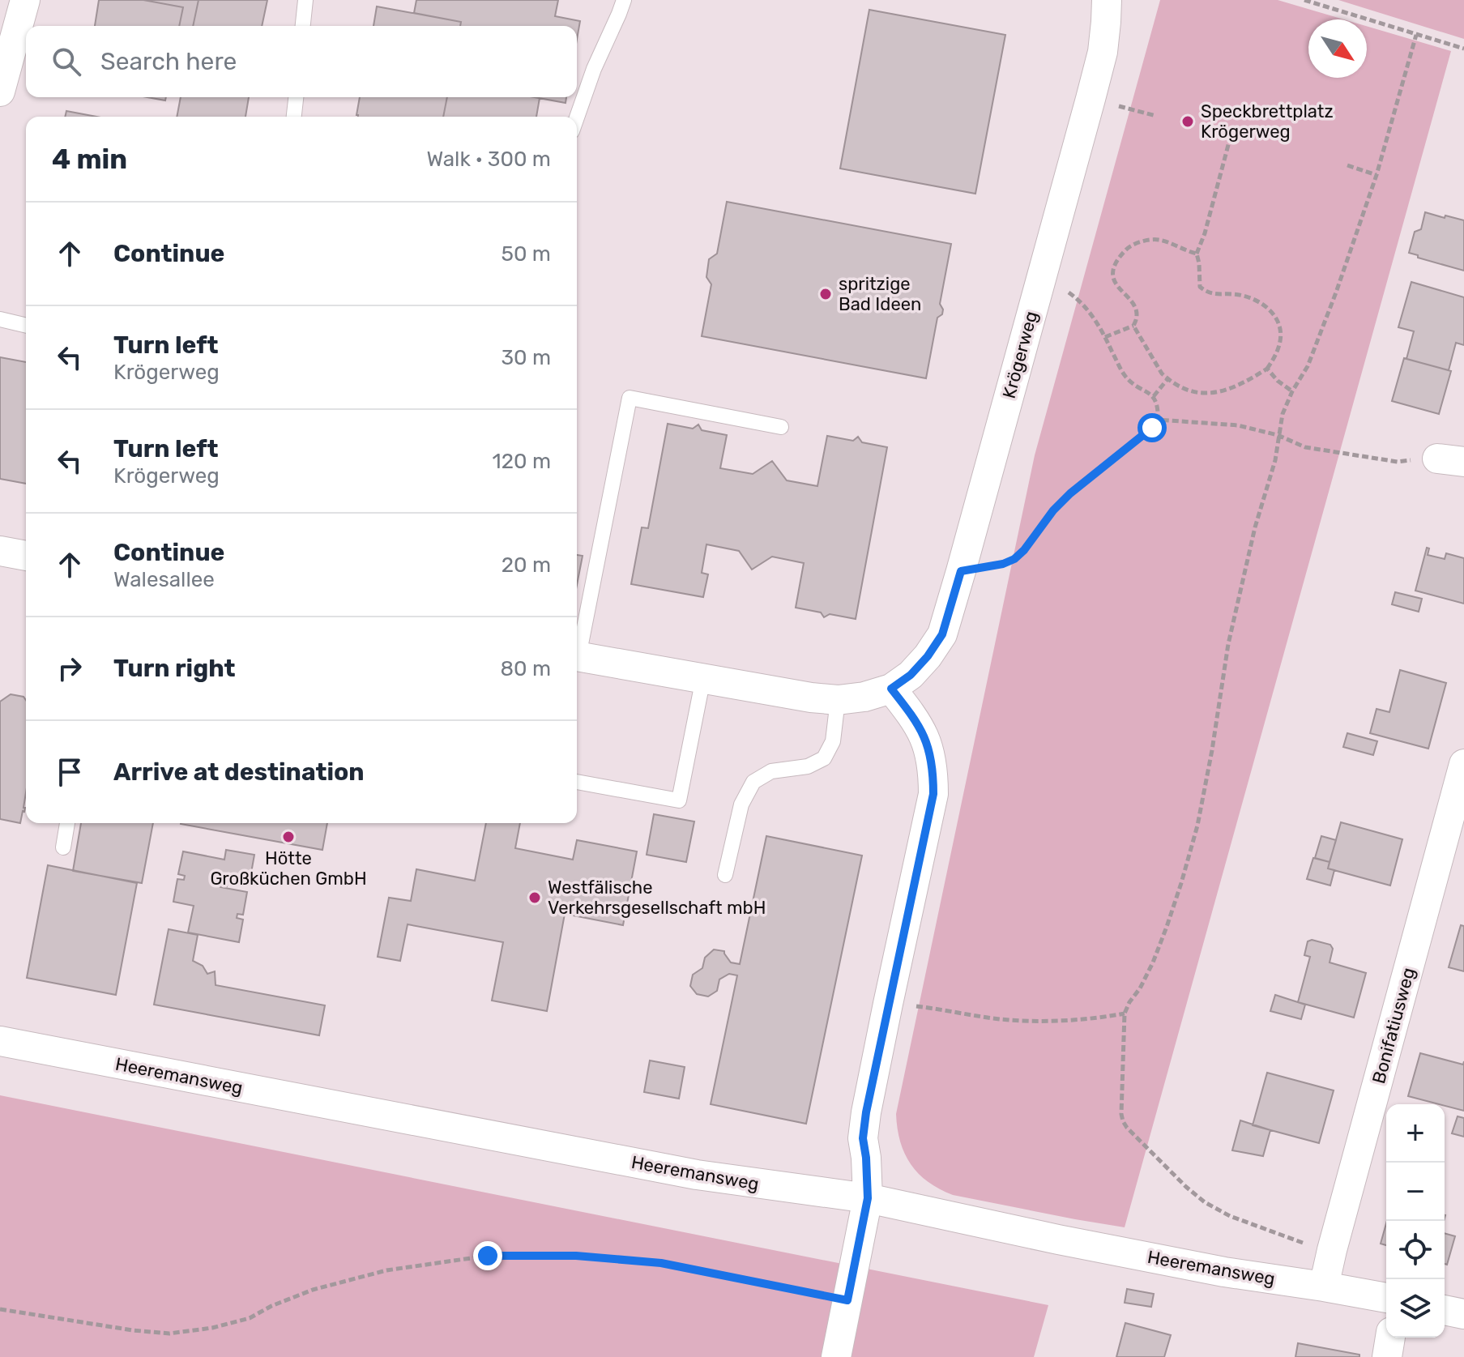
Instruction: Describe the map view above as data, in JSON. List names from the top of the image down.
{
  "streets": {
    "street": ["Krögerweg", "Bonifatiusweg", "Heeremansweg"]
  },
  "crossings": [
    ["Bonifatiusweg", "Heeremansweg"]
  ],
  "places": [
    "Speckbrettplatz Krögerweg",
    "spritzige Bad Ideen",
    "Hötte Großküchen GmbH",
    "Westfälische Verkehrsgesellschaft mbH"
  ],
  "north": "bottom right",
  "page": {
    "search": "Search here",
    "heading": ["4 min", "Walk · 300 m"],
    "list": [
      ["Continue", "50 m"],
      ["Turn left", "Krögerweg", "30 m"],
      ["Turn left", "Krögerweg", "120 m"],
      ["Continue", "Walesallee", "20 m"],
      ["Turn right", "80 m"],
      "Arrive at destination"
    ],
    "map_buttons": ["+", "−"]
  }
}
